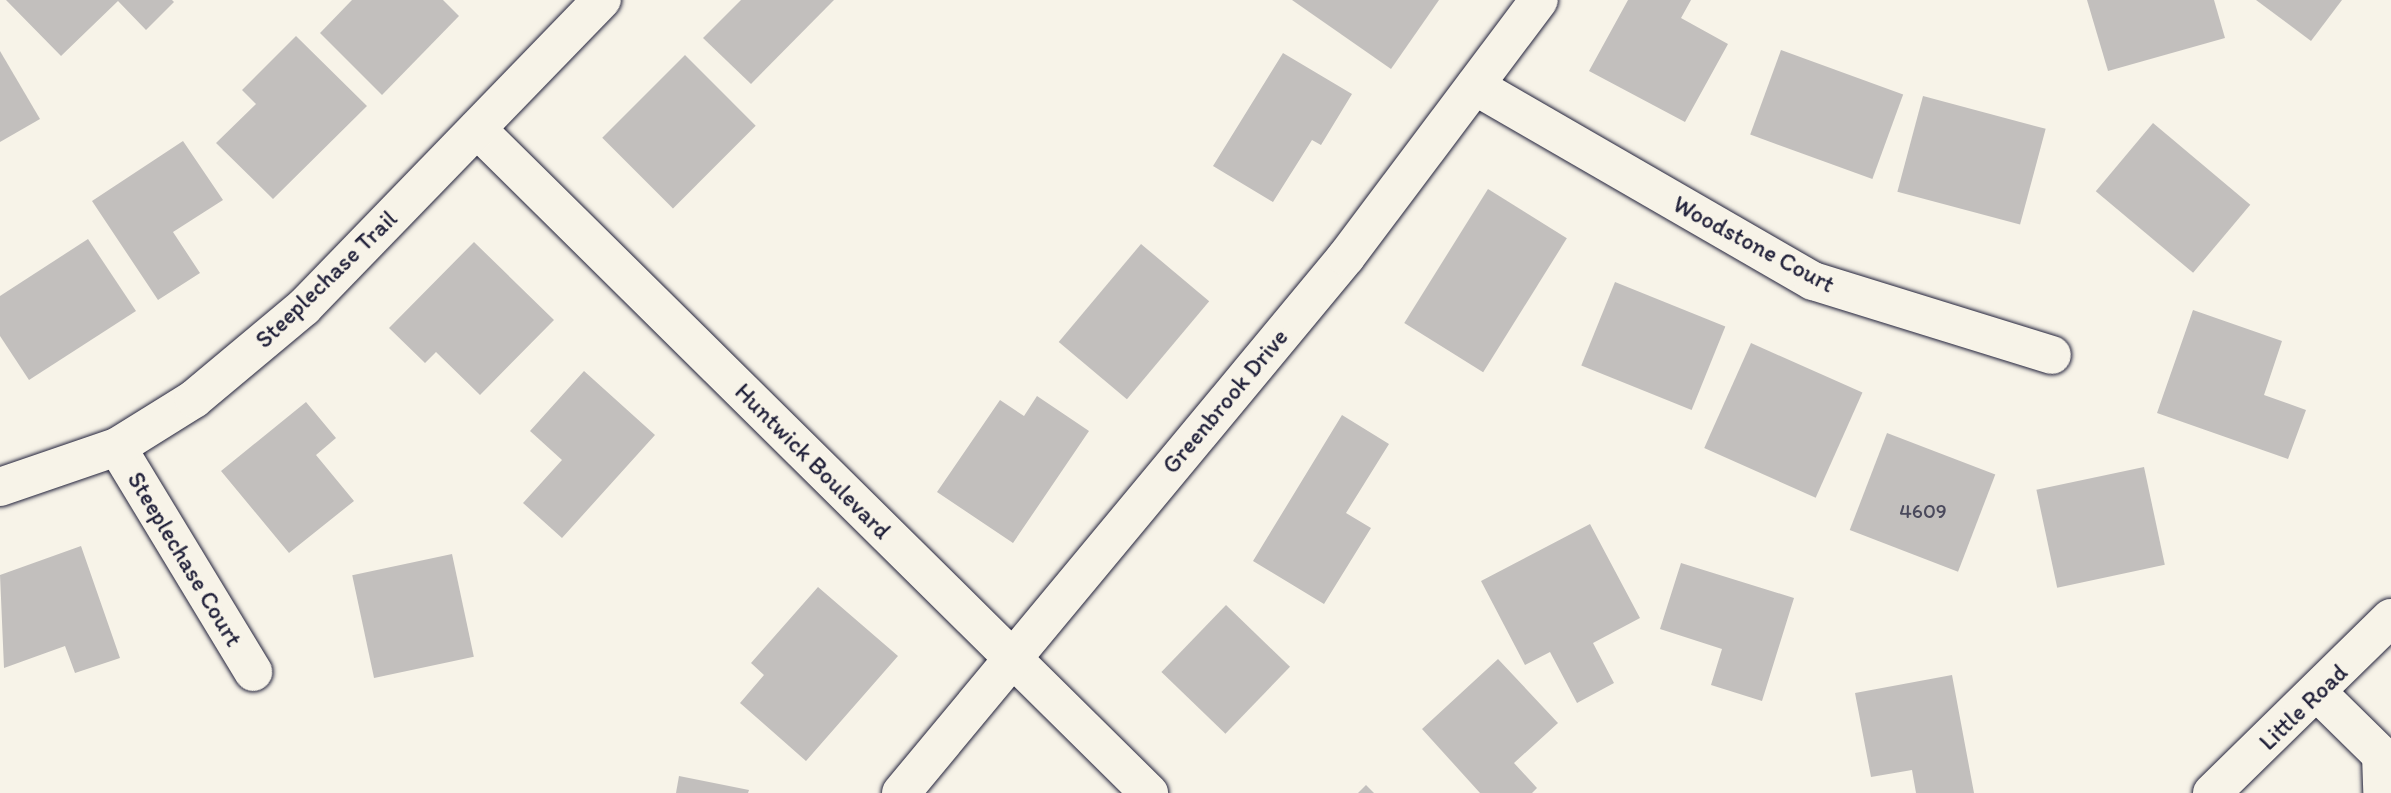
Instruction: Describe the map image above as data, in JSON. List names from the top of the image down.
{
  "streets": {
    "street": [
      "Woodstone Court",
      "Steeplechase Trail",
      "Greenbrook Drive",
      "Huntwick Boulevard",
      "Steeplechase Court",
      "Little Road"
    ]
  },
  "crossings": [
    ["Woodstone Court", "Greenbrook Drive"],
    ["Steeplechase Trail", "Huntwick Boulevard"],
    ["Steeplechase Trail", "Steeplechase Court"],
    ["Greenbrook Drive", "Huntwick Boulevard"]
  ],
  "house_numbers": ["4609"]
}
